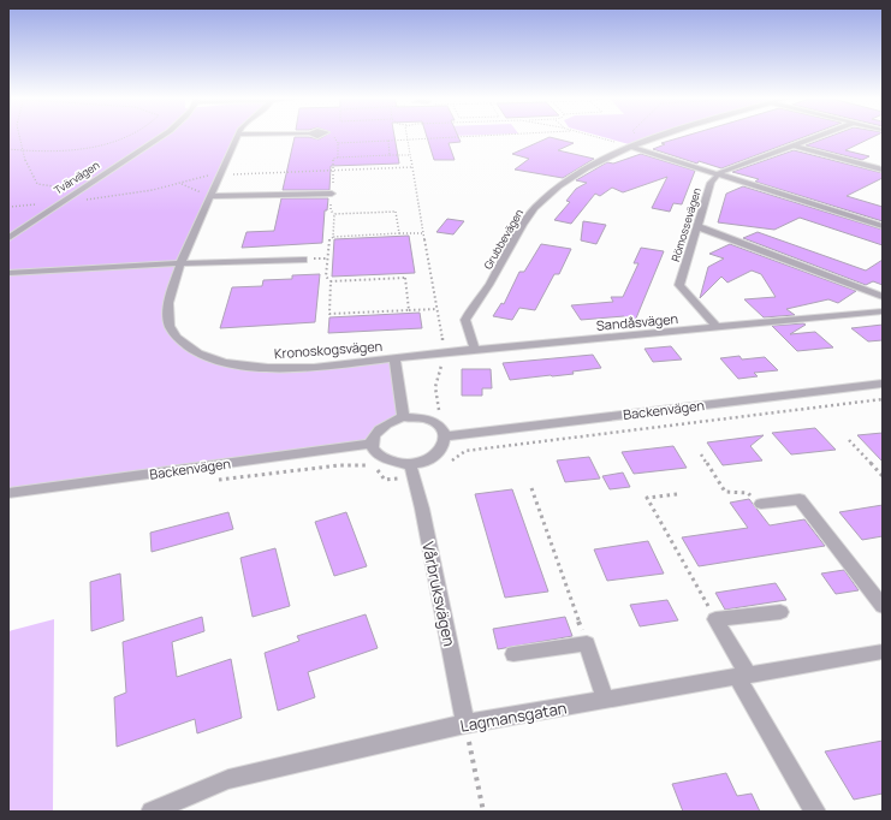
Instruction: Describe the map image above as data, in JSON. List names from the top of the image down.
{
  "streets": {
    "street": [
      "Tvärvägen",
      "Römossevägen",
      "Grubbevägen",
      "Sandåsvägen",
      "Kronoskogsvägen",
      "Backenvägen",
      "Vårbruksvägen",
      "Lagmansgatan"
    ]
  },
  "crossings": [
    ["Römossevägen", "Sandåsvägen"],
    ["Grubbevägen", "Sandåsvägen"],
    ["Sandåsvägen", "Kronoskogsvägen"],
    ["Backenvägen", "Vårbruksvägen"],
    ["Vårbruksvägen", "Lagmansgatan"]
  ]
}
